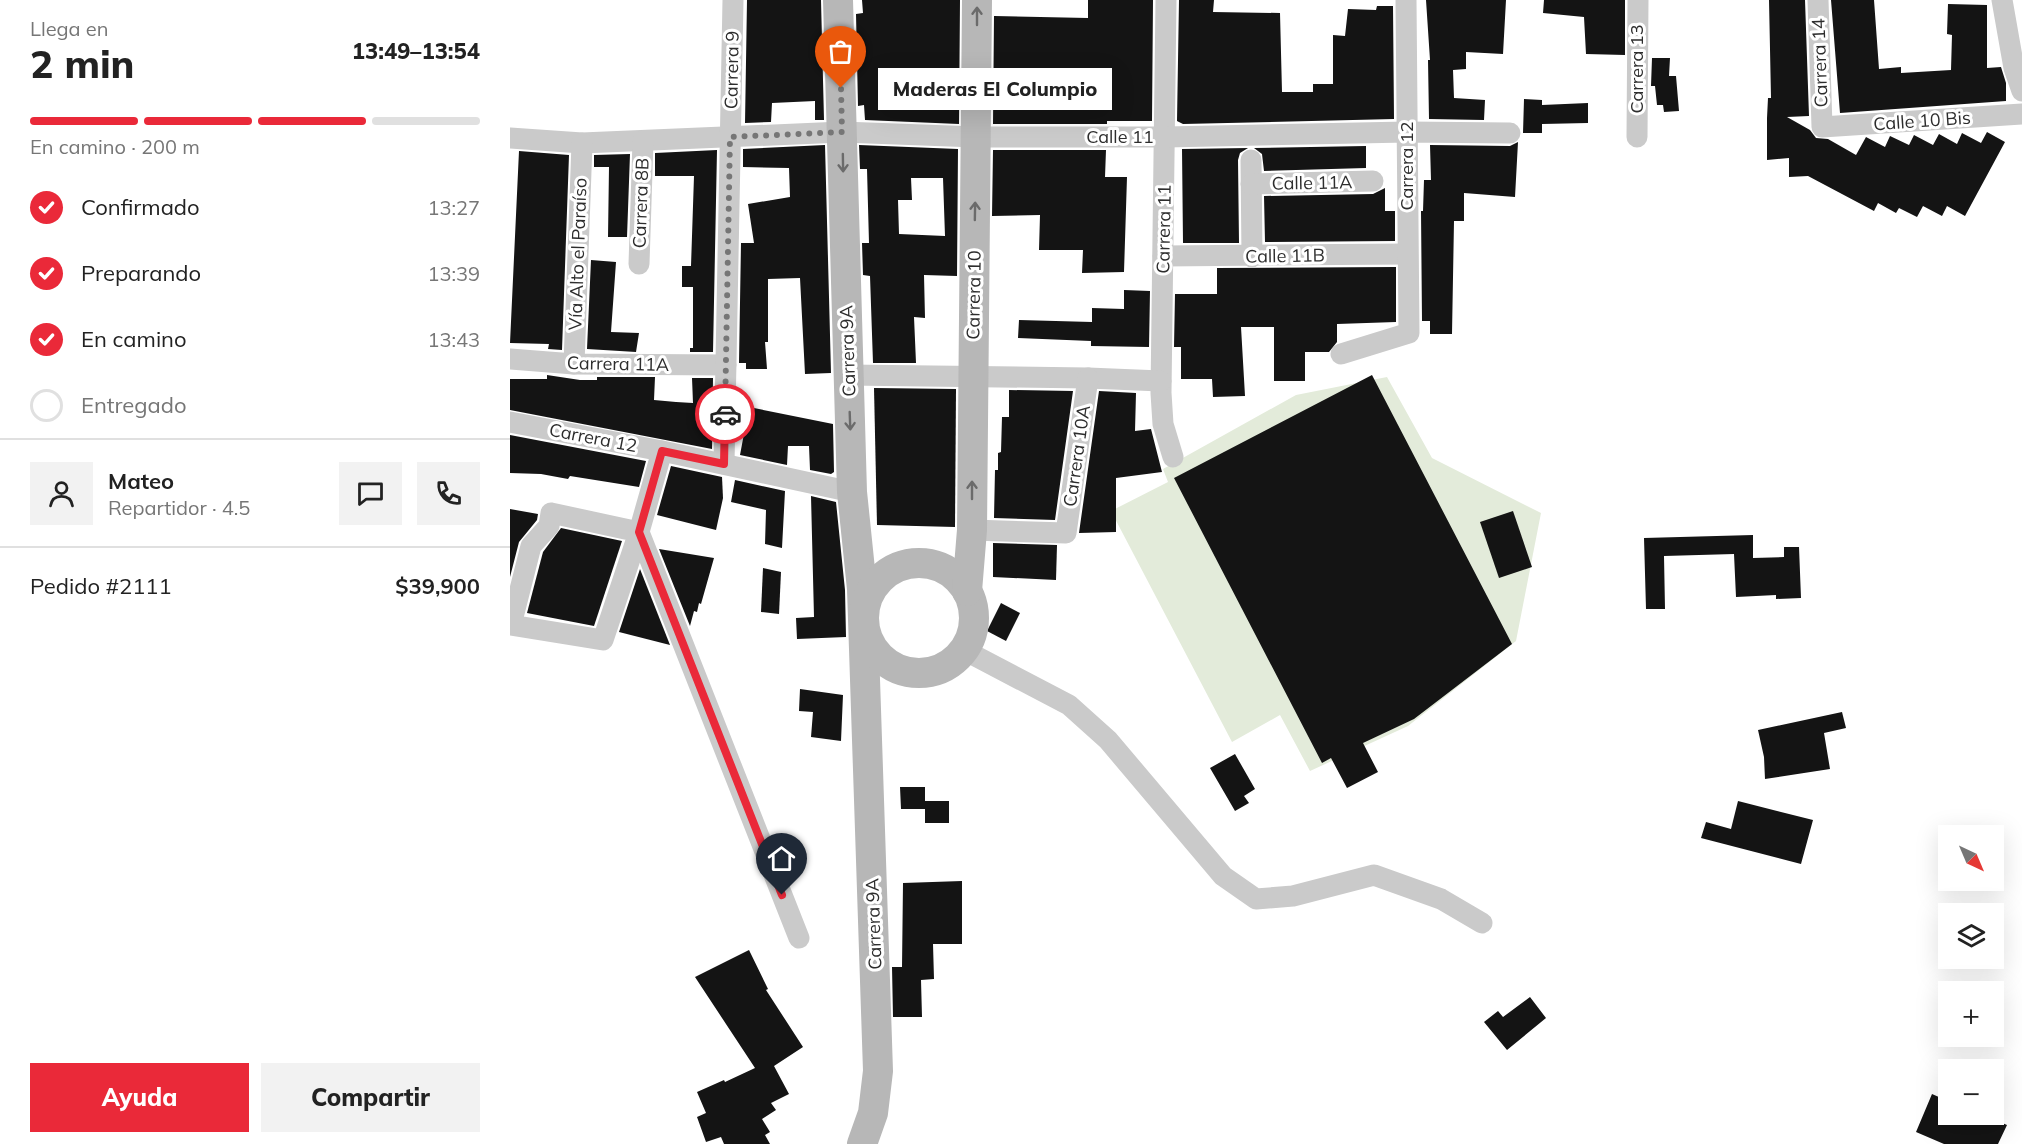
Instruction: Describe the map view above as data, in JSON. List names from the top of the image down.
{
  "streets": {
    "main road": ["Carrera 10", "Carrera 9A"],
    "street": [
      "Carrera 14",
      "Carrera 13",
      "Carrera 9",
      "Calle 10 Bis",
      "Calle 11",
      "Carrera 12",
      "Calle 11A",
      "Carrera 8B",
      "Carrera 11",
      "Vía Alto el Paraíso",
      "Calle 11B",
      "Carrera 11A",
      "Carrera 10A"
    ]
  },
  "crossings": [
    ["Carrera 14", "Calle 10 Bis"],
    ["Carrera 9", "Calle 11"],
    ["Carrera 9", "Carrera 12"],
    ["Carrera 9", "Carrera 11A"],
    ["Calle 11", "Carrera 12"],
    ["Calle 11", "Carrera 8B"],
    ["Calle 11", "Carrera 11"],
    ["Calle 11", "Vía Alto el Paraíso"],
    ["Calle 11", "Carrera 10"],
    ["Calle 11", "Carrera 9A"],
    ["Carrera 12", "Calle 11B"],
    ["Carrera 12", "Carrera 9A"],
    ["Carrera 11", "Calle 11B"],
    ["Vía Alto el Paraíso", "Carrera 11A"],
    ["Carrera 10", "Carrera 9A"],
    ["Carrera 10", "Carrera 10A"]
  ],
  "one_way": ["Carrera 10"],
  "places": ["Maderas El Columpio"],
  "north": "bottom right",
  "page": {
    "heading": ["2 min", "Llega en", "13:49–13:54"],
    "panel": [
      "Mateo",
      "Repartidor · 4.5",
      "Pedido #2111",
      "$39,900"
    ],
    "bubble": "Maderas El Columpio",
    "bar": "En camino · 200 m",
    "list": [
      ["Confirmado", "13:27"],
      ["Preparando", "13:39"],
      ["En camino", "13:43"],
      "Entregado"
    ],
    "map_buttons": ["+", "−"],
    "buttons": ["Ayuda", "Compartir"]
  }
}
